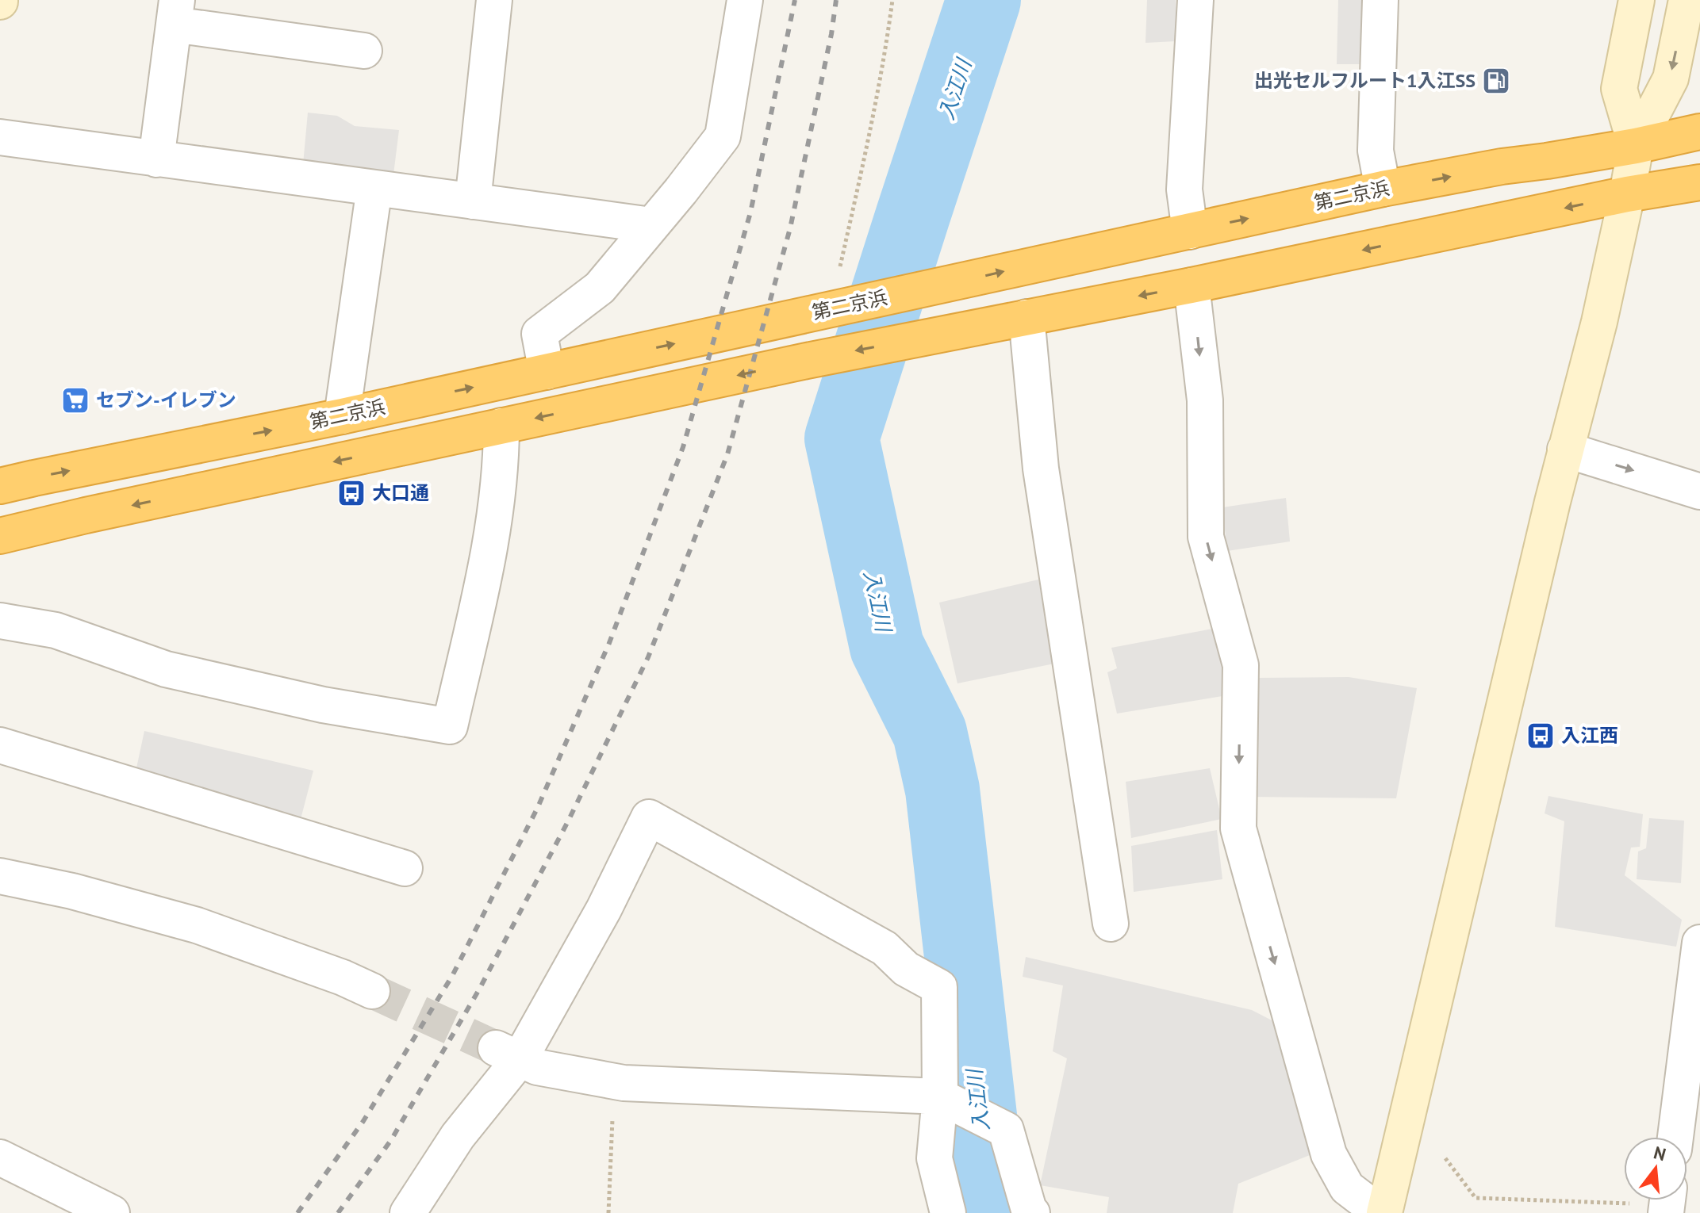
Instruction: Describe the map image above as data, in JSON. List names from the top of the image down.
{
  "streets": {
    "highway": ["第二京浜"]
  },
  "water": ["入江川"],
  "places": {
    "fuel station": ["出光セルフルート1入江SS"],
    "supermarket": ["セブン-イレブン"],
    "bus stop": ["大口通", "入江西"]
  },
  "north": "top"
}
